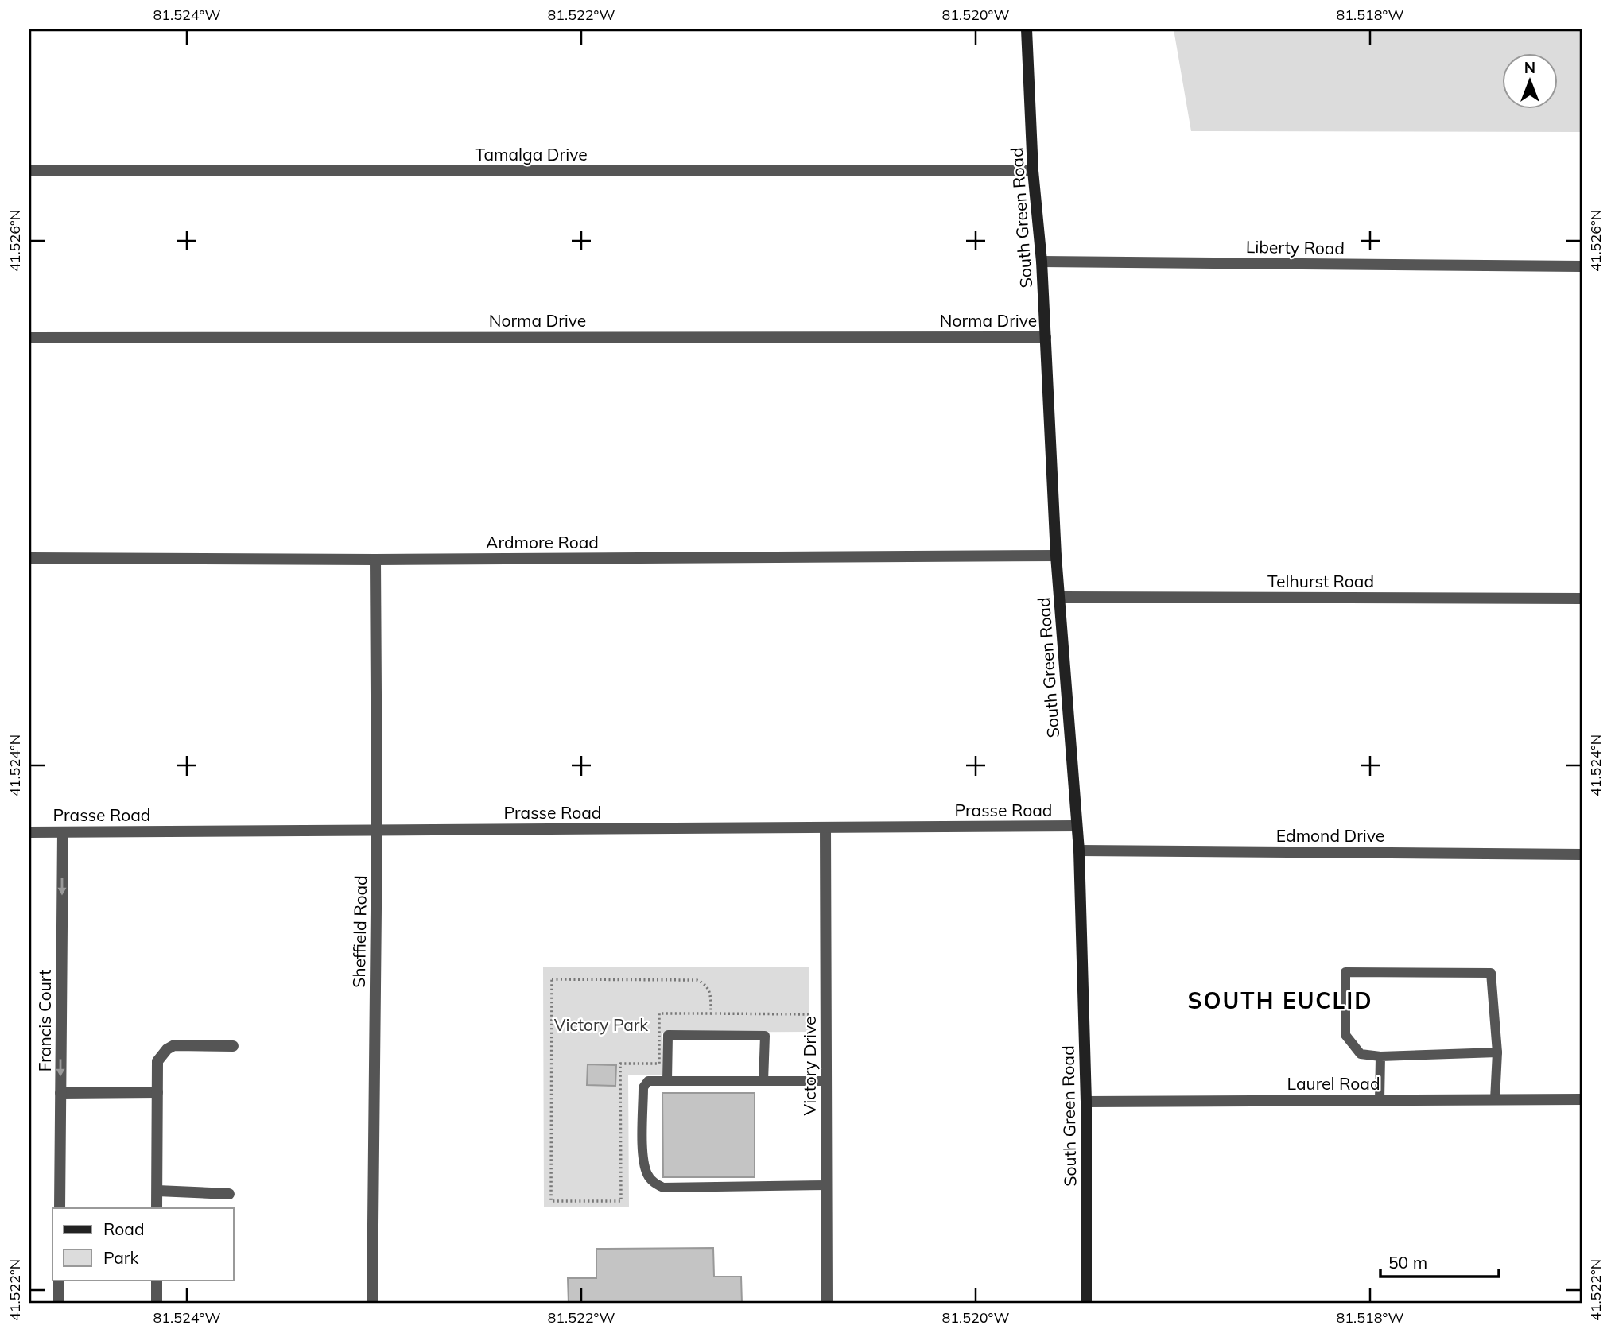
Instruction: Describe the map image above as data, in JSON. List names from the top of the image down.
{
  "streets": {
    "main road": ["South Green Road"],
    "street": [
      "Tamalga Drive",
      "Liberty Road",
      "Norma Drive",
      "Ardmore Road",
      "Telhurst Road",
      "Prasse Road",
      "Edmond Drive",
      "Sheffield Road",
      "Francis Court",
      "Victory Drive",
      "Laurel Road"
    ]
  },
  "crossings": [
    ["Tamalga Drive", "South Green Road"],
    ["South Green Road", "Liberty Road"],
    ["South Green Road", "Norma Drive"],
    ["South Green Road", "Ardmore Road"],
    ["South Green Road", "Telhurst Road"],
    ["South Green Road", "Prasse Road"],
    ["South Green Road", "Edmond Drive"],
    ["South Green Road", "Laurel Road"],
    ["Ardmore Road", "Sheffield Road"],
    ["Prasse Road", "Sheffield Road"],
    ["Prasse Road", "Francis Court"],
    ["Prasse Road", "Victory Drive"]
  ],
  "one_way": ["Francis Court"],
  "districts": ["SOUTH EUCLID"],
  "parks": ["Victory Park"],
  "legend": ["Road", "Park"],
  "scale_bar": "50 m",
  "north": "top",
  "coordinates": [
    "81.524°W",
    "81.522°W",
    "81.520°W",
    "81.518°W",
    "41.526°N",
    "41.524°N",
    "41.522°N"
  ]
}
